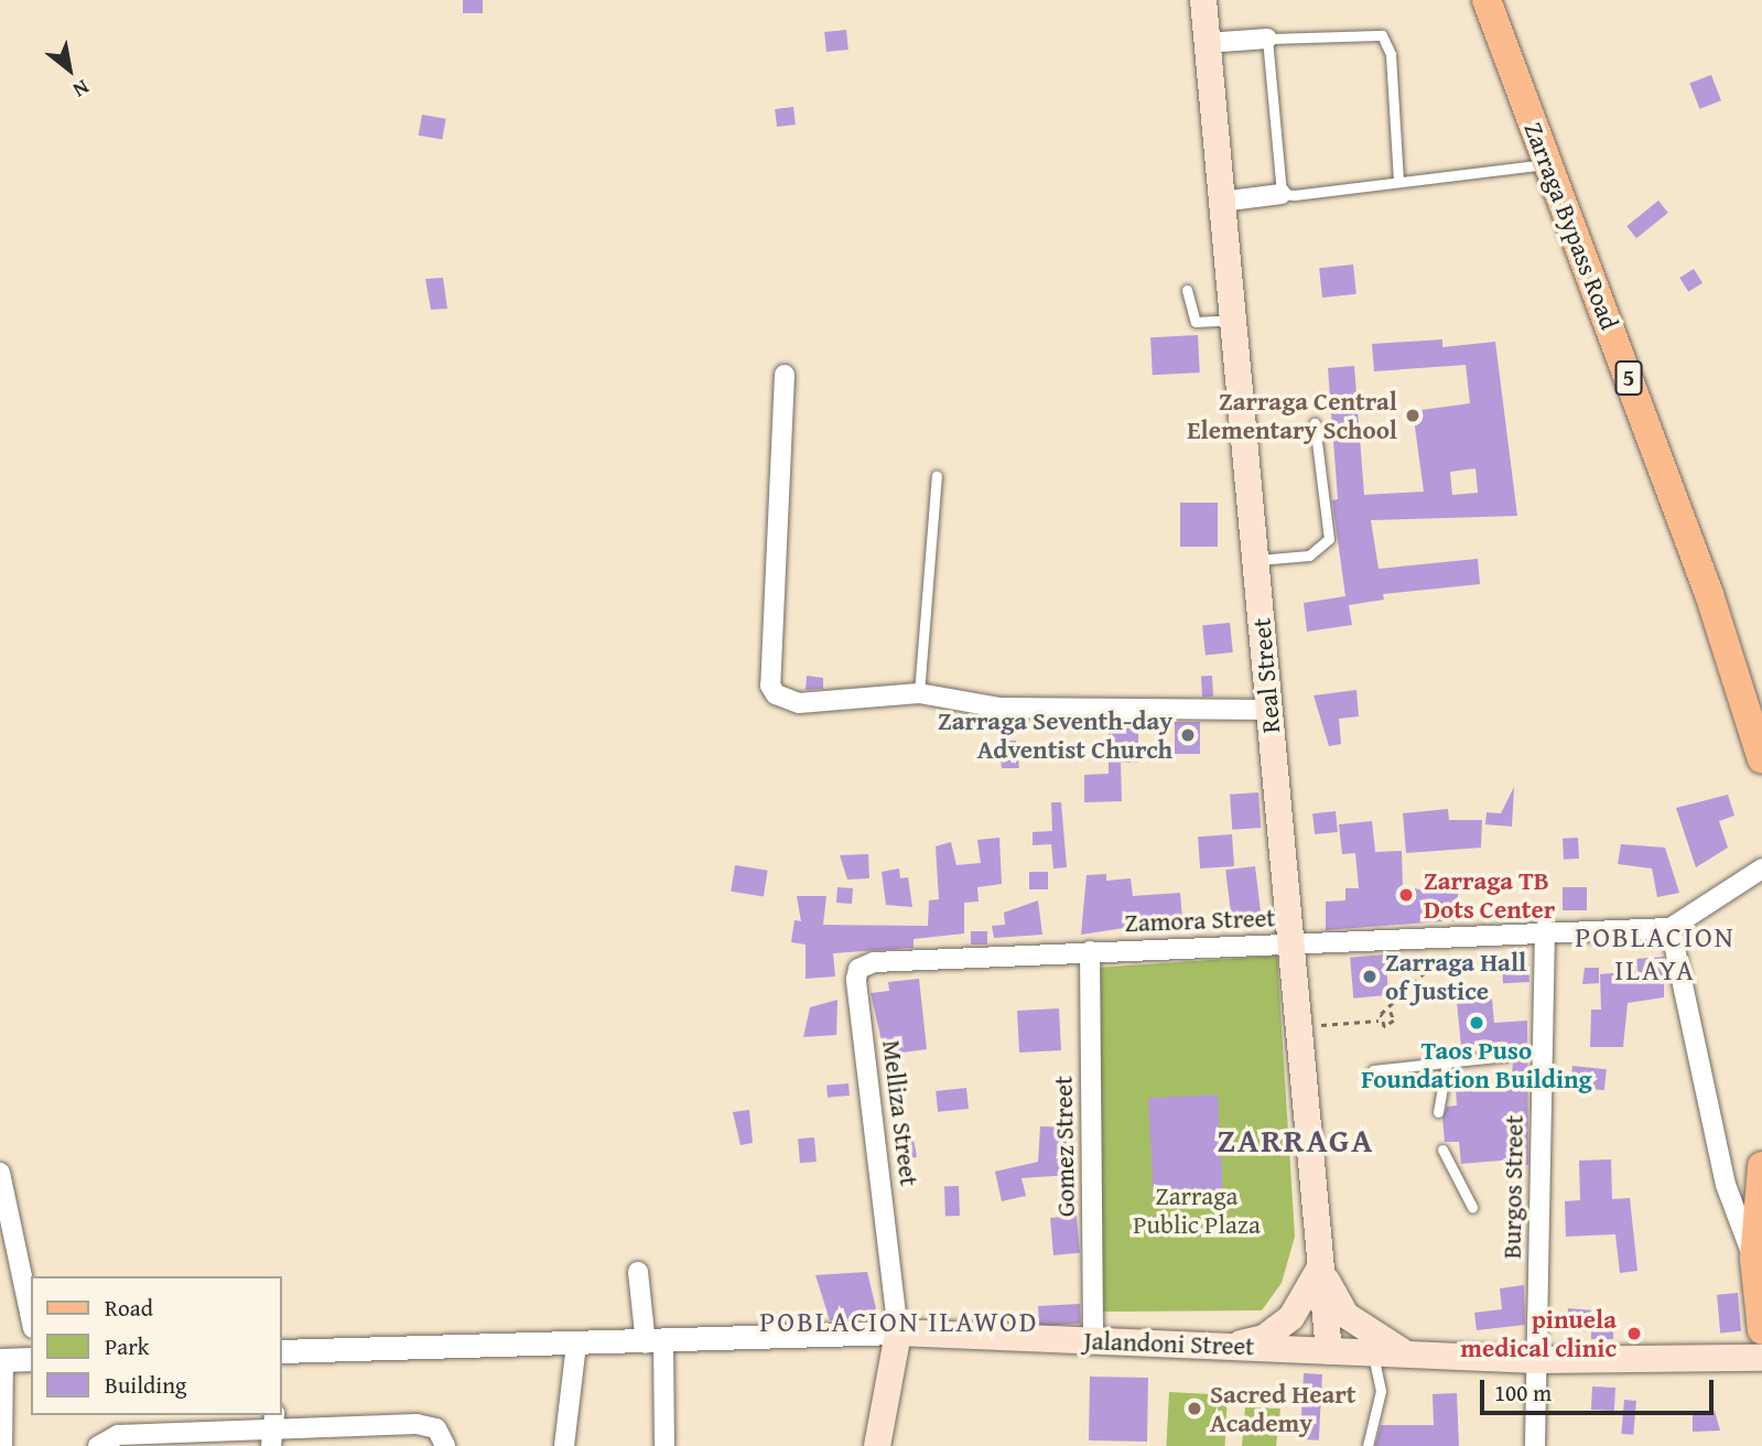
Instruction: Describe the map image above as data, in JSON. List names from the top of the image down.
{
  "streets": {
    "main road": [
      "Zarraga Bypass Road",
      "5",
      "Real Street",
      "Jalandoni Street"
    ],
    "street": [
      "Zamora Street",
      "Melliza Street",
      "Gomez Street",
      "Burgos Street"
    ]
  },
  "crossings": [
    ["Real Street", "Zamora Street"],
    ["Real Street", "Jalandoni Street"],
    ["Zamora Street", "Melliza Street"],
    ["Zamora Street", "Gomez Street"],
    ["Zamora Street", "Burgos Street"],
    ["Melliza Street", "Jalandoni Street"],
    ["Gomez Street", "Jalandoni Street"],
    ["Burgos Street", "Jalandoni Street"]
  ],
  "districts": ["POBLACION ILAYA", "ZARRAGA", "POBLACION ILAWOD"],
  "parks": ["Zarraga Public Plaza"],
  "places": [
    "Zarraga Central Elementary School",
    "Zarraga Seventh-day Adventist Church",
    "Zarraga TB Dots Center",
    "Zarraga Hall of Justice",
    "Taos Puso Foundation Building",
    "pinuela medical clinic",
    "Sacred Heart Academy"
  ],
  "legend": ["Road", "Park", "Building"],
  "scale_bar": "100 m",
  "north": "bottom right"
}
